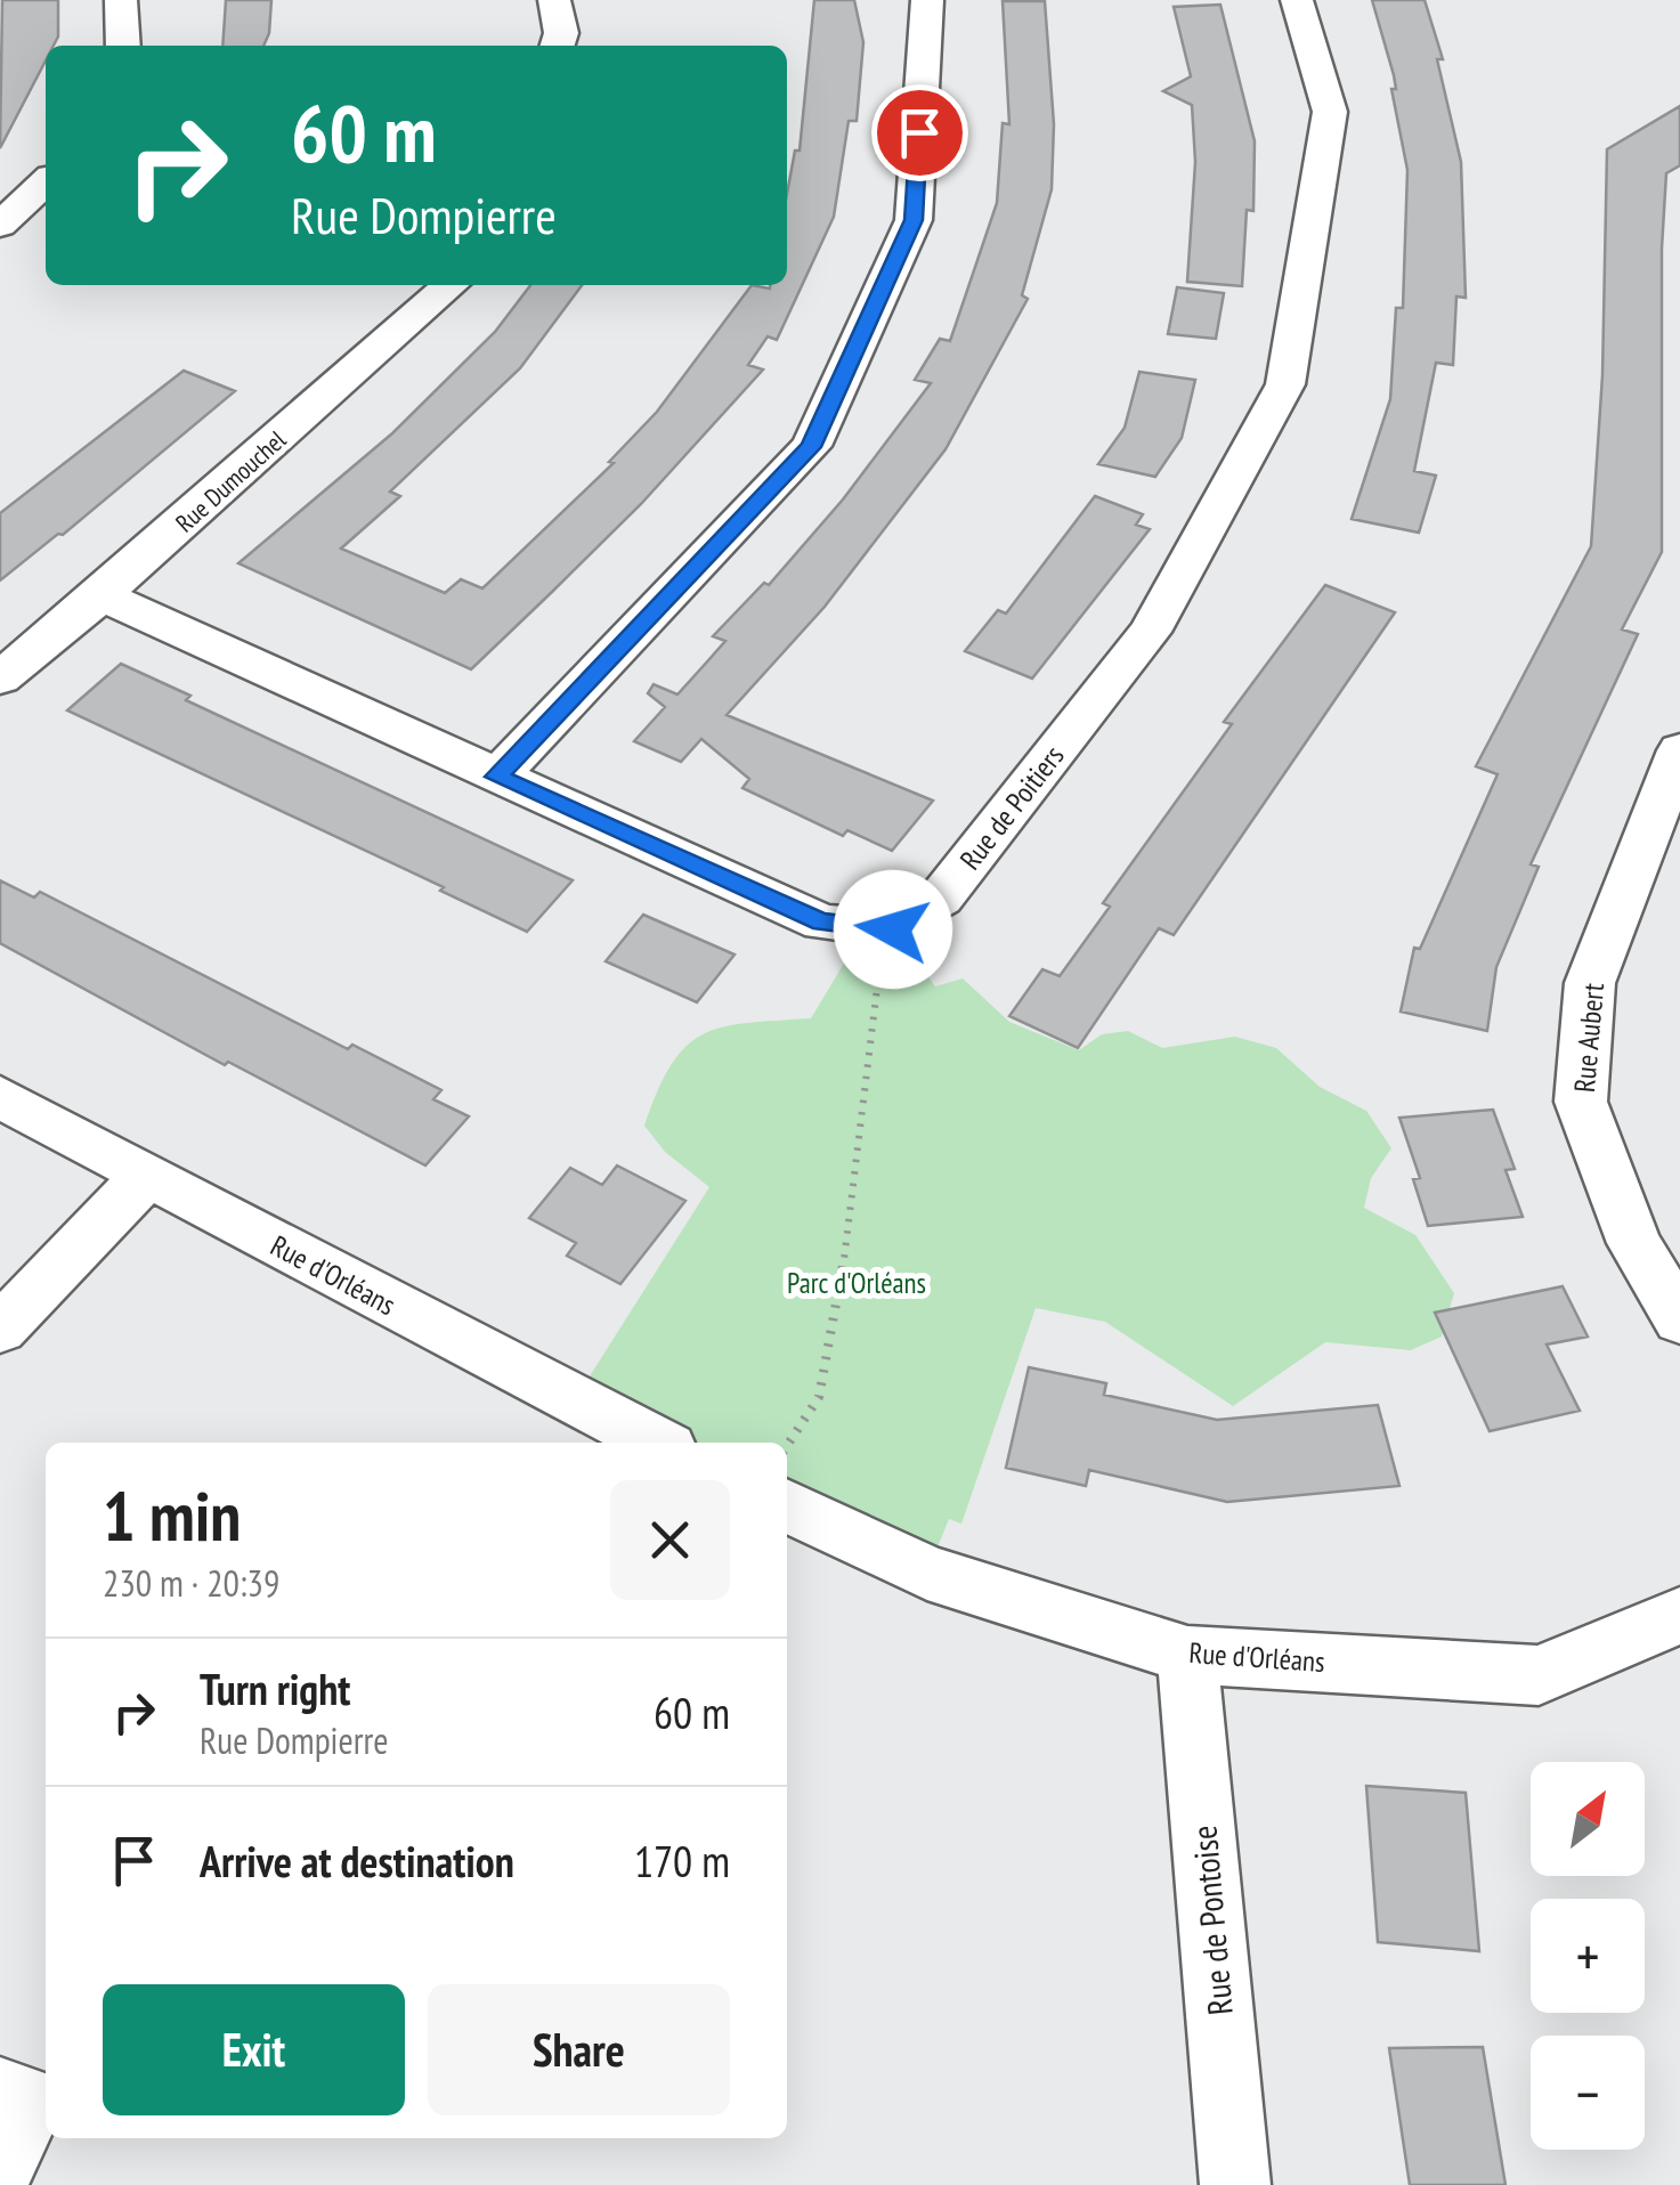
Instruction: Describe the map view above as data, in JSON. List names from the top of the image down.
{
  "streets": {
    "street": [
      "Rue Dumouchel",
      "Rue de Poitiers",
      "Rue Aubert",
      "Rue d'Orléans",
      "Rue de Pontoise"
    ]
  },
  "crossings": [
    ["Rue d'Orléans", "Rue de Pontoise"]
  ],
  "parks": ["Parc d'Orléans"],
  "north": "top right",
  "page": {
    "turn": ["60 m", "Rue Dompierre"],
    "heading": ["1 min", "230 m · 20:39"],
    "list": [
      {
        "name": "Turn right",
        "note": "Rue Dompierre",
        "value": "60 m"
      },
      {
        "name": "Arrive at destination",
        "value": "170 m"
      }
    ],
    "map_buttons": ["+", "−"],
    "buttons": ["Exit", "Share"]
  }
}
